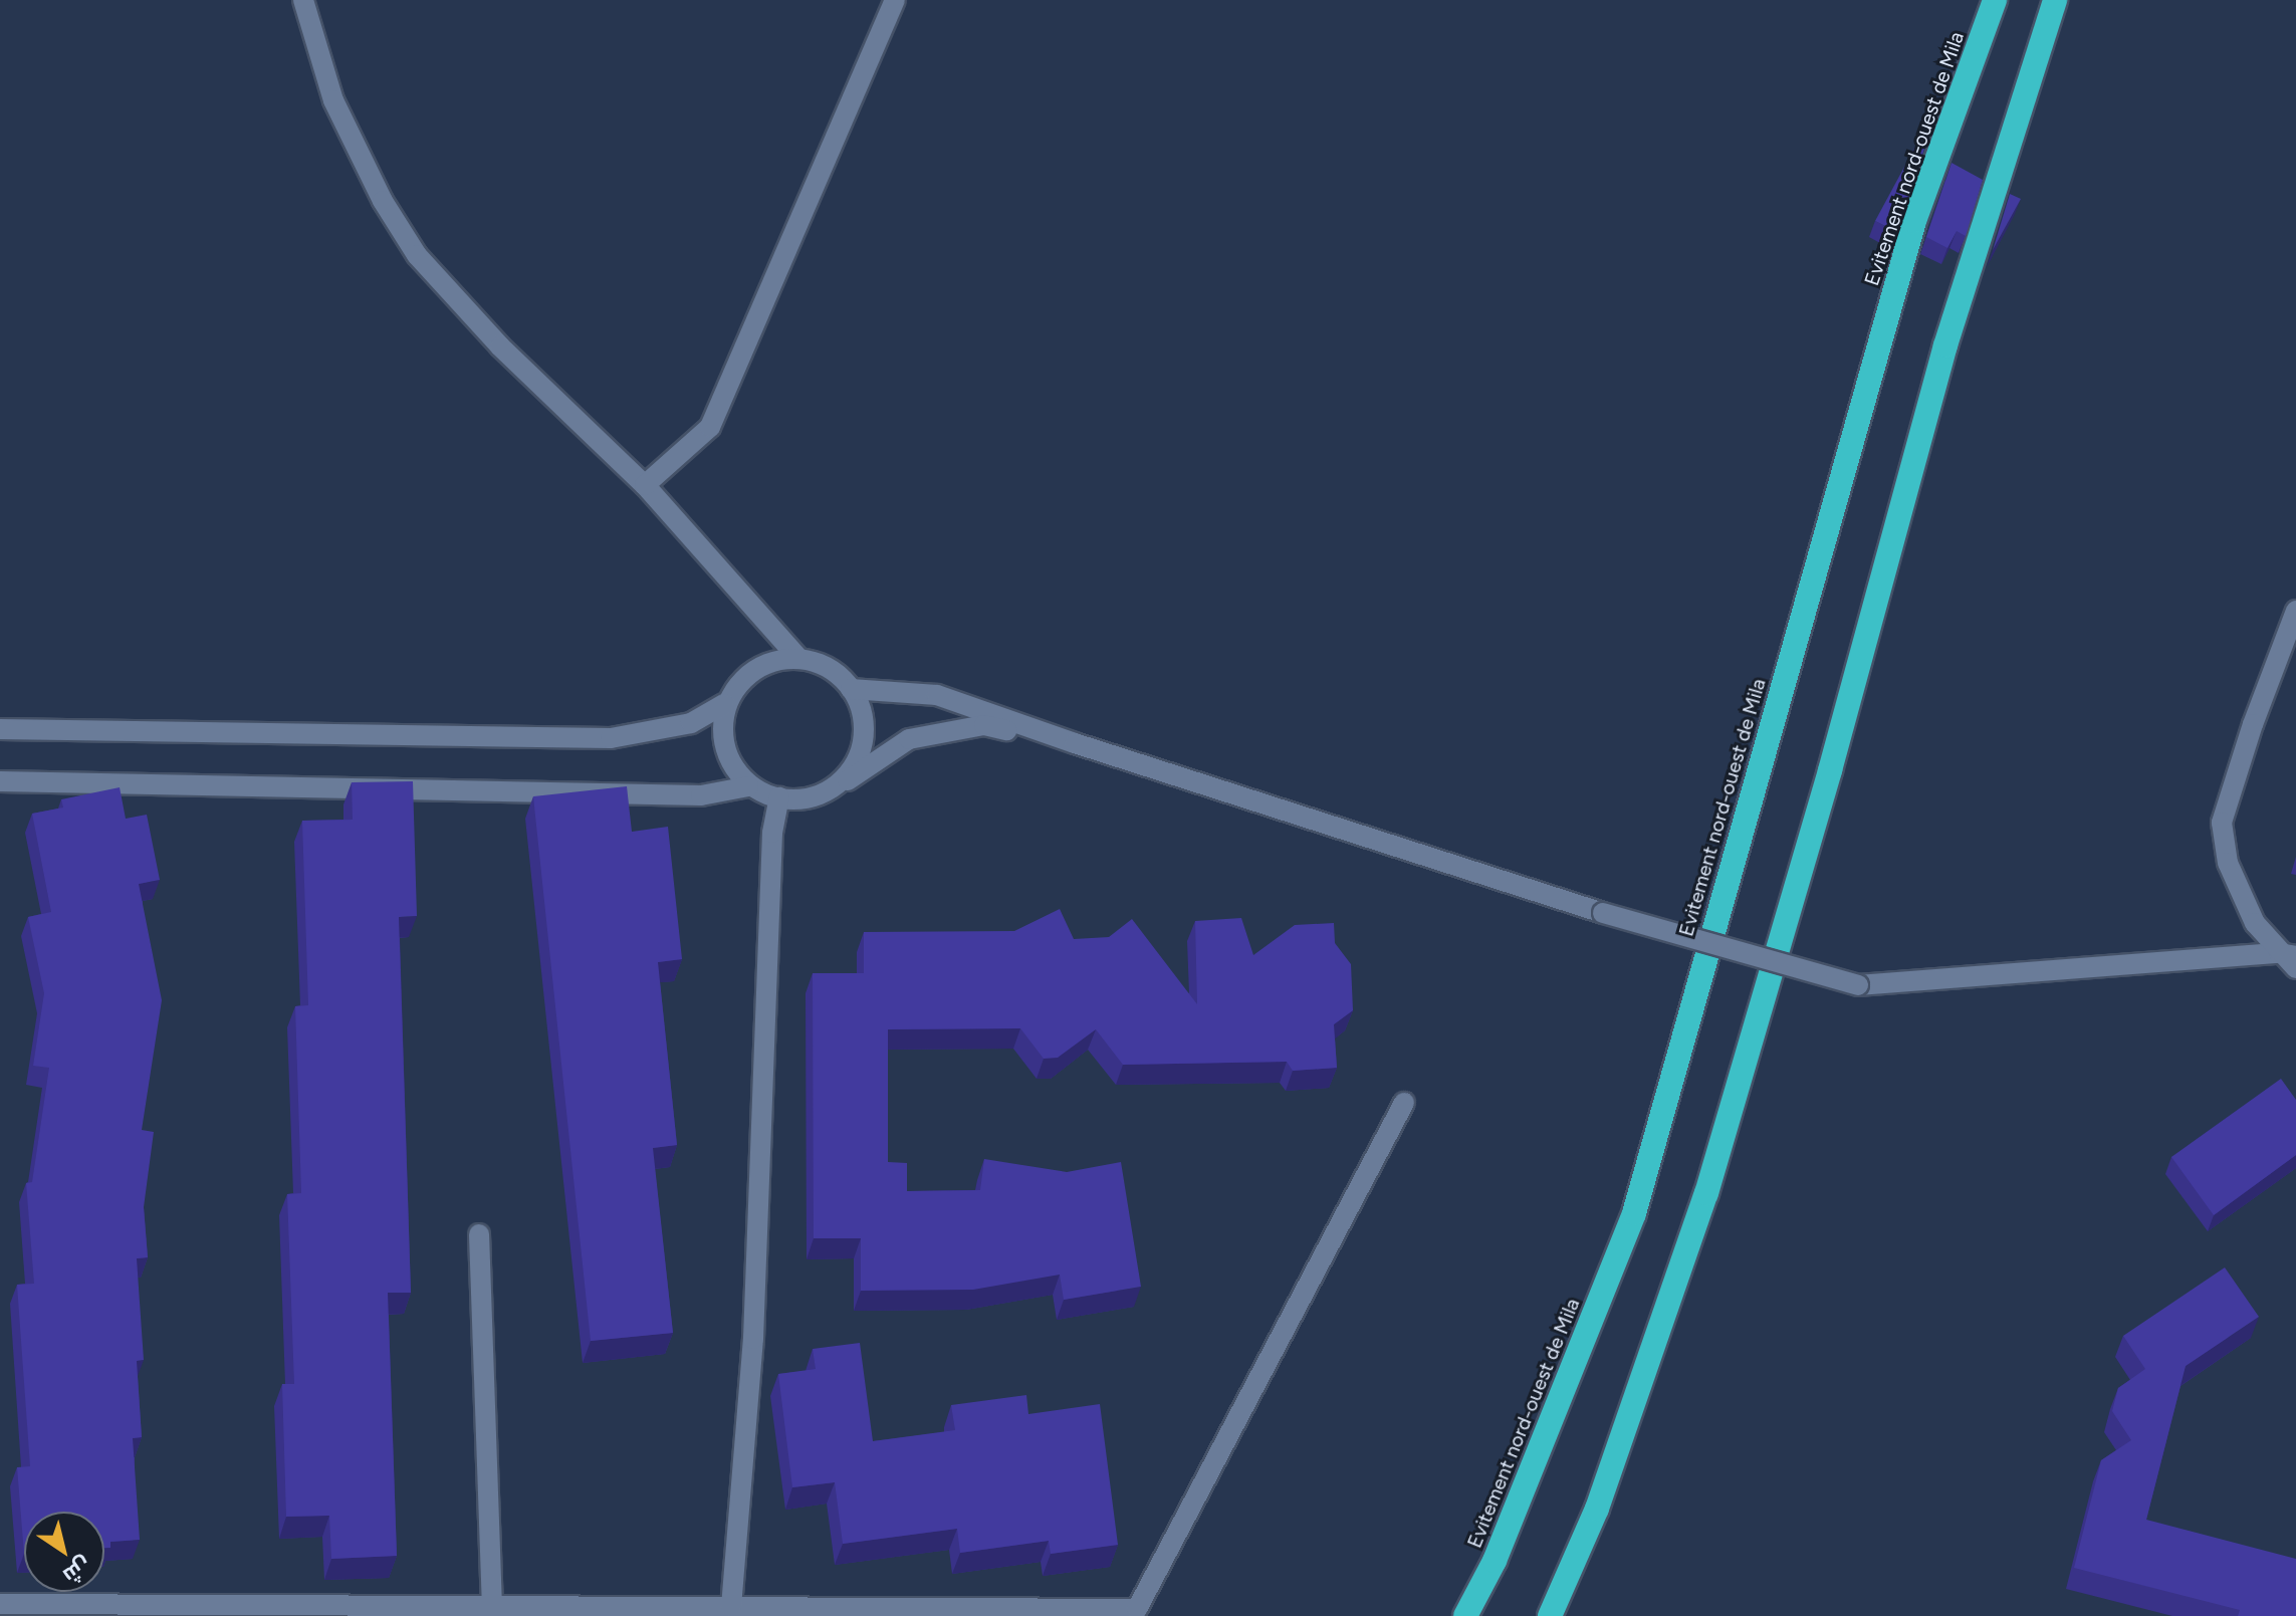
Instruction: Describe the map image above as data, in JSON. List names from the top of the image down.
{
  "streets": {
    "highway": ["Evitement nord-ouest de Mila"]
  },
  "north": "bottom right"
}
